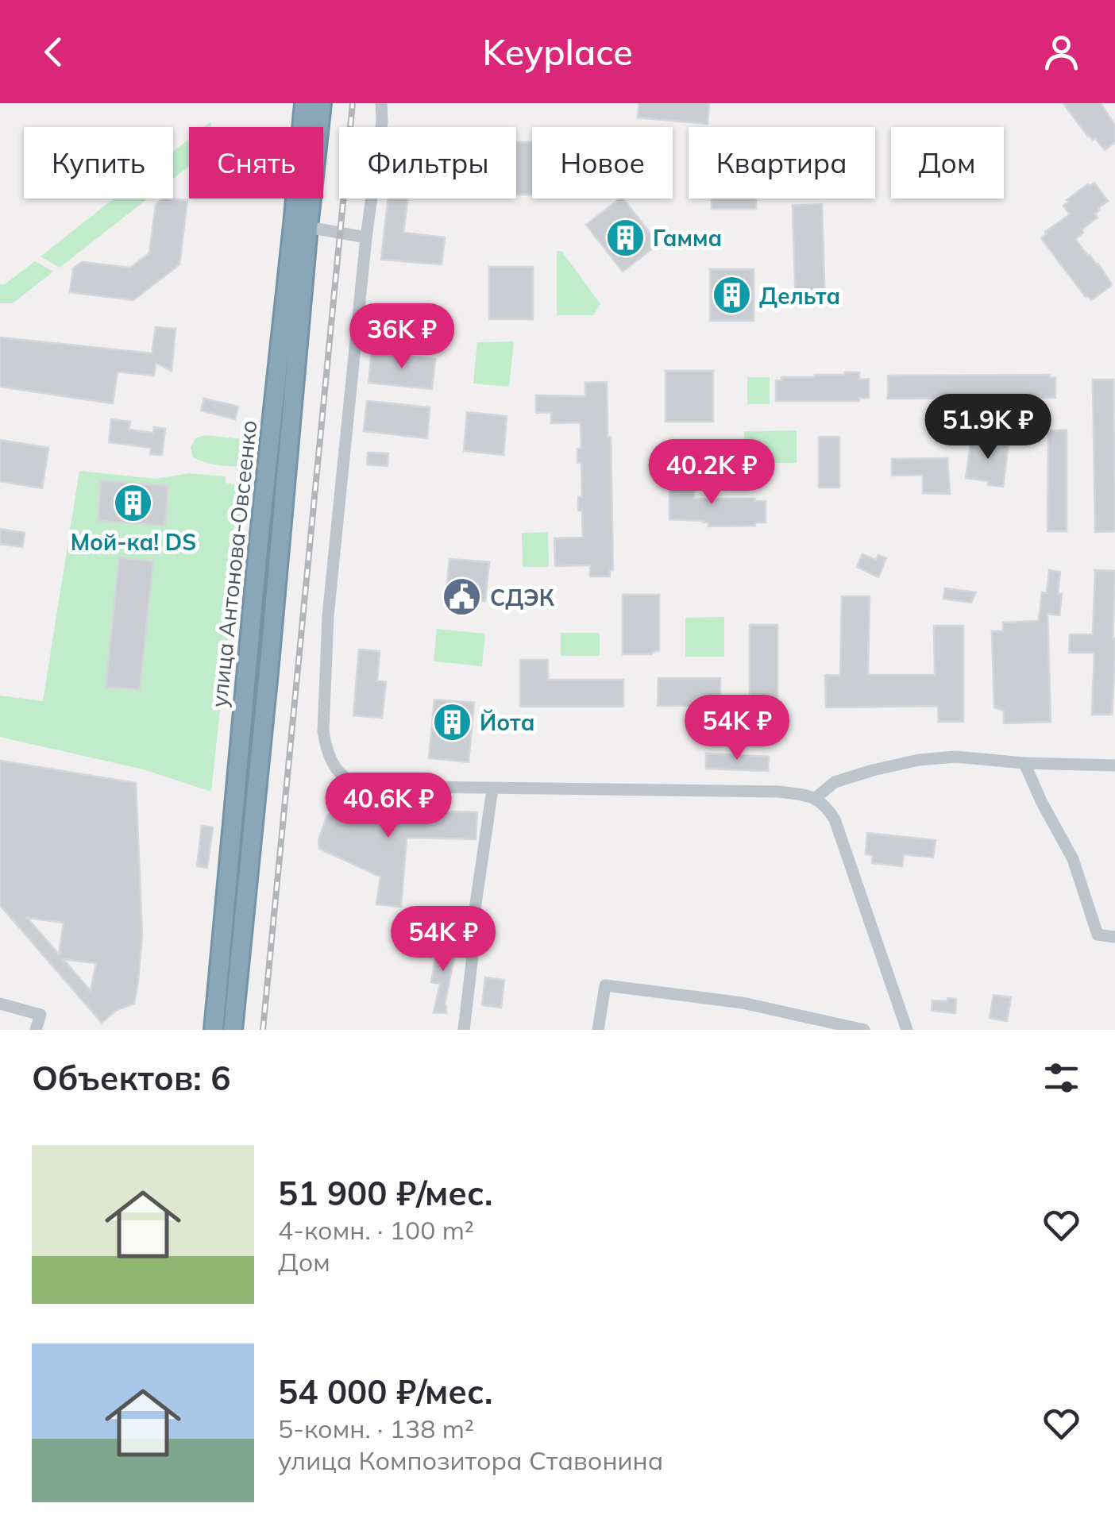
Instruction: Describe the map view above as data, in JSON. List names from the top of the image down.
{
  "streets": {
    "highway": ["улица Антонова-Овсеенко"]
  },
  "places": {
    "building": [
      "Гамма",
      "Дельта",
      "Мой-ка! DS",
      "Йота"
    ],
    "public building": ["СДЭК"]
  },
  "page": {
    "header": "Keyplace",
    "chip": [
      "Купить",
      "Снять",
      "Фильтры",
      "Новое",
      "Квартира",
      "Дом"
    ],
    "price": [
      "36K ₽",
      "51.9K ₽",
      "40.2K ₽",
      "54K ₽",
      "40.6K ₽",
      "54K ₽"
    ],
    "heading": "Объектов: 6",
    "list": [
      {
        "name": "51 900 ₽/мес.",
        "note": "4-комн. · 100 m² · Дом"
      },
      {
        "name": "54 000 ₽/мес.",
        "note": "5-комн. · 138 m² · улица Композитора Ставонина"
      }
    ]
  }
}
